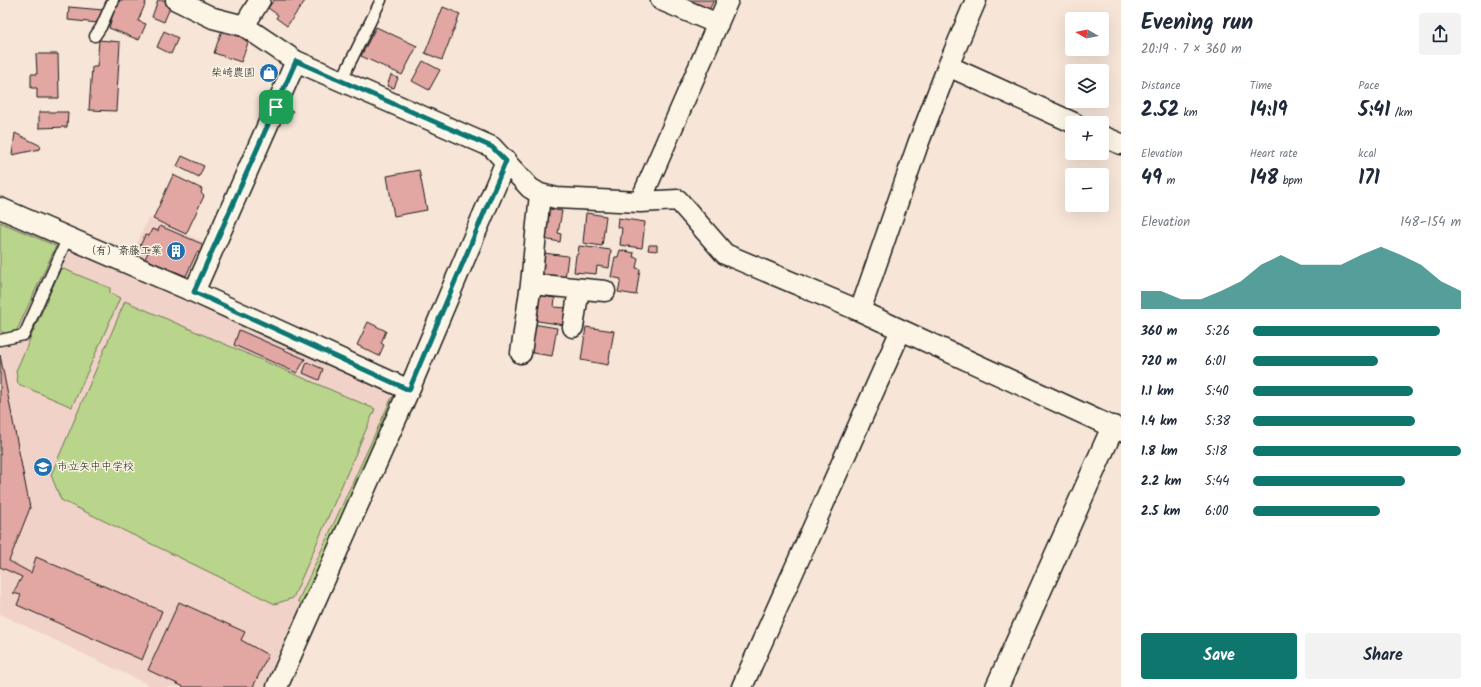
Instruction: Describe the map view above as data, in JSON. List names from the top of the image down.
{
  "places": {
    "shop": ["柴崎農園"],
    "building": ["（有）斎藤工業"],
    "school or university": ["市立矢中中学校"]
  },
  "north": "left",
  "page": {
    "heading": ["Evening run", "20:19 · 7 × 360 m"],
    "map_buttons": ["+", "−"],
    "stats": [
      ["Distance", "2.52 km"],
      ["Time", "14:19"],
      ["Pace", "5:41 /km"],
      ["Elevation", "49 m"],
      ["Heart rate", "148 bpm"],
      ["kcal", "171"]
    ],
    "chart": ["Elevation", "148–154 m"],
    "list": [
      {
        "name": "360 m",
        "note": "5:26"
      },
      {
        "name": "720 m",
        "note": "6:01"
      },
      {
        "name": "1.1 km",
        "note": "5:40"
      },
      {
        "name": "1.4 km",
        "note": "5:38"
      },
      {
        "name": "1.8 km",
        "note": "5:18"
      },
      {
        "name": "2.2 km",
        "note": "5:44"
      },
      {
        "name": "2.5 km",
        "note": "6:00"
      }
    ],
    "buttons": ["Save", "Share"]
  }
}
